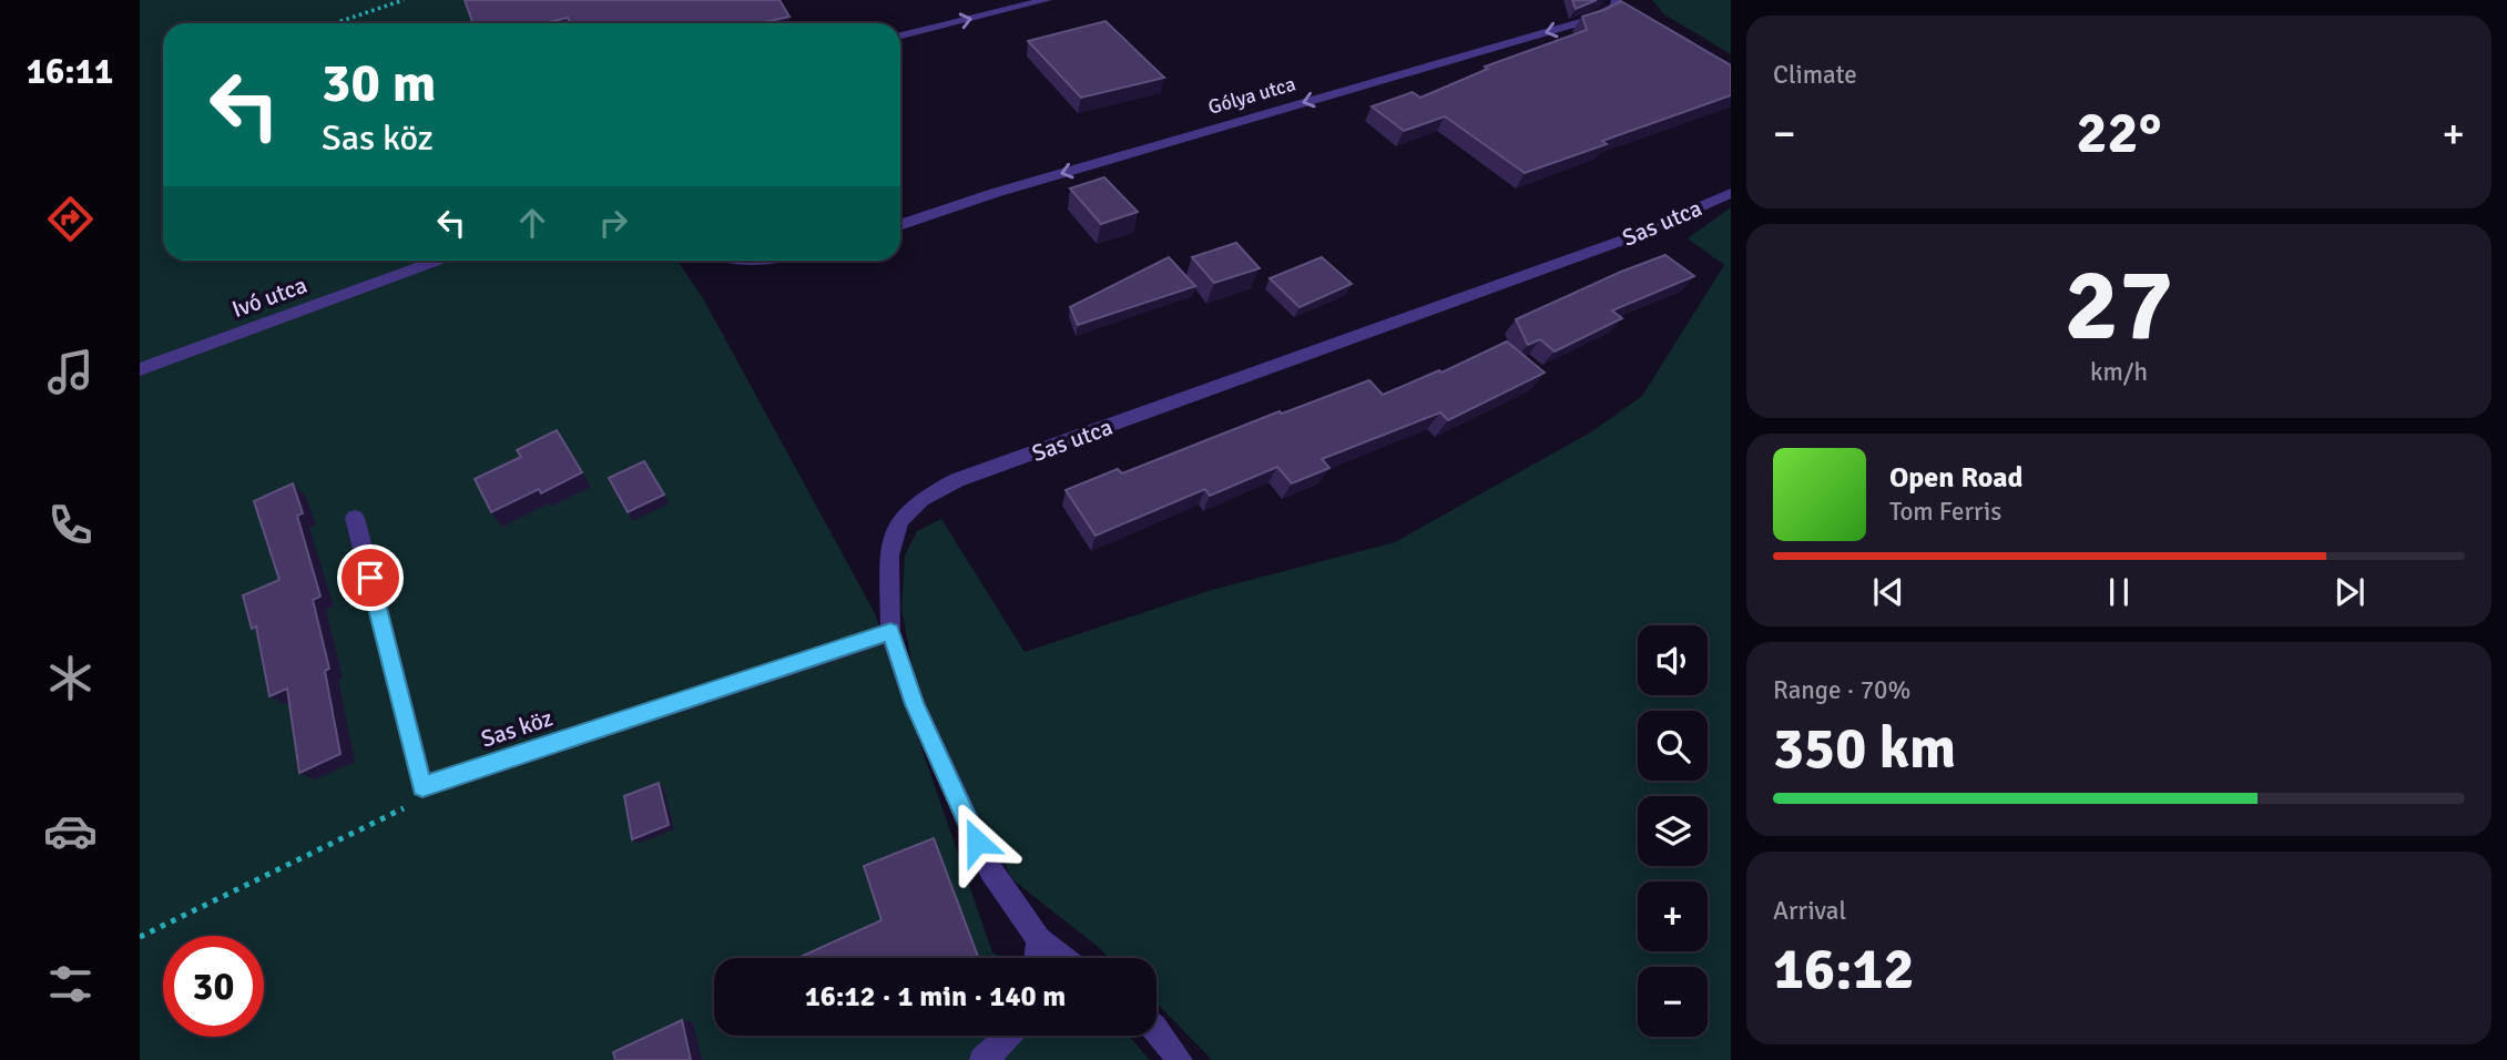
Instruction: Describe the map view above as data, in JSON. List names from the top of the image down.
{
  "streets": {
    "street": [
      "Gólya utca",
      "Sas utca",
      "Ivó utca",
      "Sas köz"
    ]
  },
  "crossings": [
    ["Sas utca", "Sas köz"]
  ],
  "one_way": ["Gólya utca"],
  "page": {
    "tabs": "16:11",
    "tile": [
      "Climate",
      ["27", "km/h"],
      ["Range · 70%", "350 km"],
      ["Arrival", "16:12"]
    ],
    "turn": ["30 m", "Sas köz"],
    "heat": ["−", "22°", "+"],
    "song": ["Open Road", "Tom Ferris"],
    "map_buttons": ["+", "−"],
    "limit": "30",
    "trip": "16:12 · 1 min · 140 m"
  }
}
